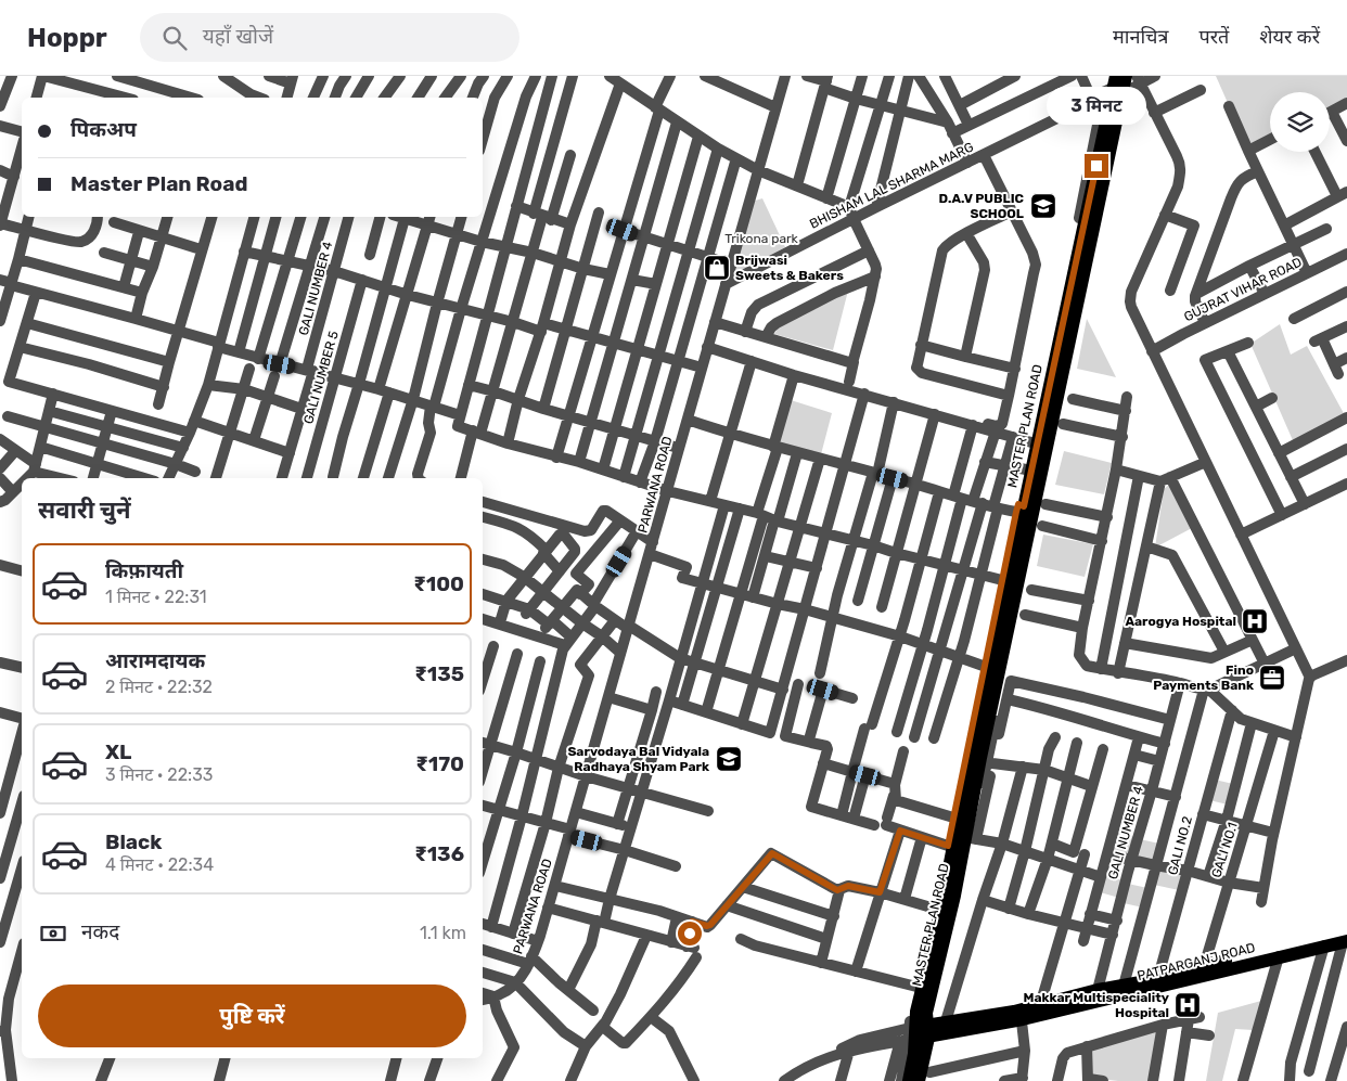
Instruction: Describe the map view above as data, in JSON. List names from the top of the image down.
{
  "streets": {
    "main road": ["MASTER PLAN ROAD", "PATPARGANJ ROAD"],
    "street": [
      "BHISHAM LAL SHARMA MARG",
      "GALI NUMBER 4",
      "GUJRAT VIHAR ROAD",
      "GALI NUMBER 5",
      "PARWANA ROAD",
      "GALI NO.2",
      "GALI NO.1"
    ]
  },
  "crossings": [
    ["BHISHAM LAL SHARMA MARG", "MASTER PLAN ROAD"],
    ["BHISHAM LAL SHARMA MARG", "PARWANA ROAD"],
    ["MASTER PLAN ROAD", "PATPARGANJ ROAD"],
    ["GALI NO.2", "PATPARGANJ ROAD"],
    ["GALI NO.1", "PATPARGANJ ROAD"]
  ],
  "parks": ["Trikona park"],
  "places": {
    "school or university": ["D.A.V PUBLIC SCHOOL", "Sarvodaya Bal Vidyala Radhaya Shyam Park"],
    "shop": ["Brijwasi Sweets & Bakers"],
    "hospital": ["Aarogya Hospital", "Makkar Multispeciality Hospital"],
    "office": ["Fino Payments Bank"]
  },
  "page": {
    "header": "Hoppr",
    "search": "यहाँ खोजें",
    "nav": ["मानचित्र", "परतें", "शेयर करें"],
    "bubble": "3 मिनट",
    "banner": ["पिकअप", "Master Plan Road"],
    "heading": "सवारी चुनें",
    "list": [
      {
        "name": "किफ़ायती",
        "note": "1 मिनट · 22:31",
        "value": "₹100"
      },
      {
        "name": "आरामदायक",
        "note": "2 मिनट · 22:32",
        "value": "₹135"
      },
      {
        "name": "XL",
        "note": "3 मिनट · 22:33",
        "value": "₹170"
      },
      {
        "name": "Black",
        "note": "4 मिनट · 22:34",
        "value": "₹136"
      }
    ],
    "pay": ["नकद", "1.1 km"],
    "buttons": "पुष्टि करें"
  }
}
